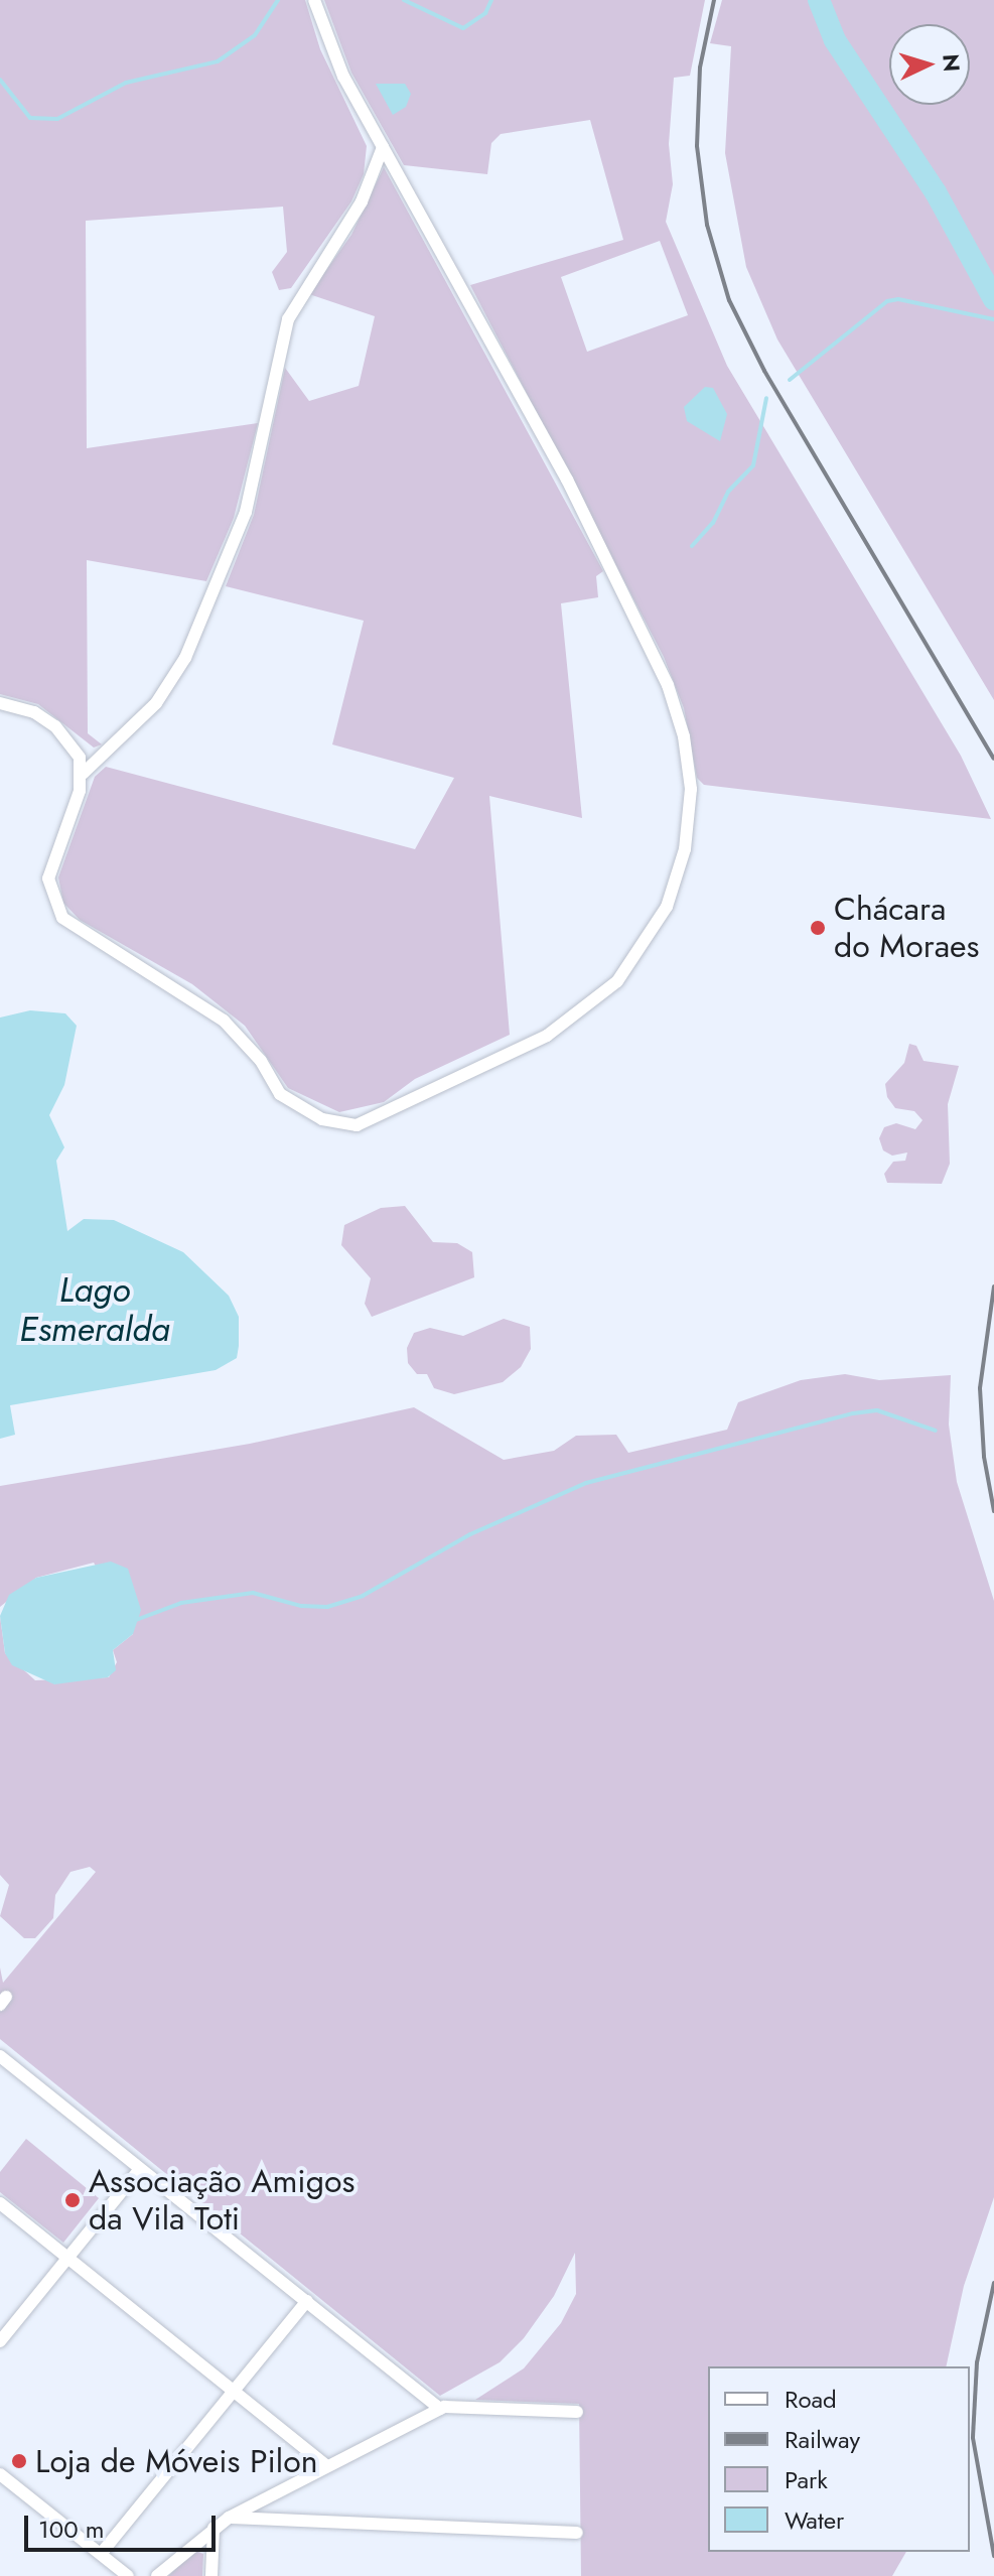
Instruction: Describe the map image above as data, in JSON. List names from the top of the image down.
{
  "water": ["Lago Esmeralda"],
  "places": ["Chácara do Moraes", "Associação Amigos da Vila Toti", "Loja de Móveis Pilon"],
  "legend": [
    "Road",
    "Railway",
    "Park",
    "Water"
  ],
  "scale_bar": "100 m",
  "north": "right"
}
